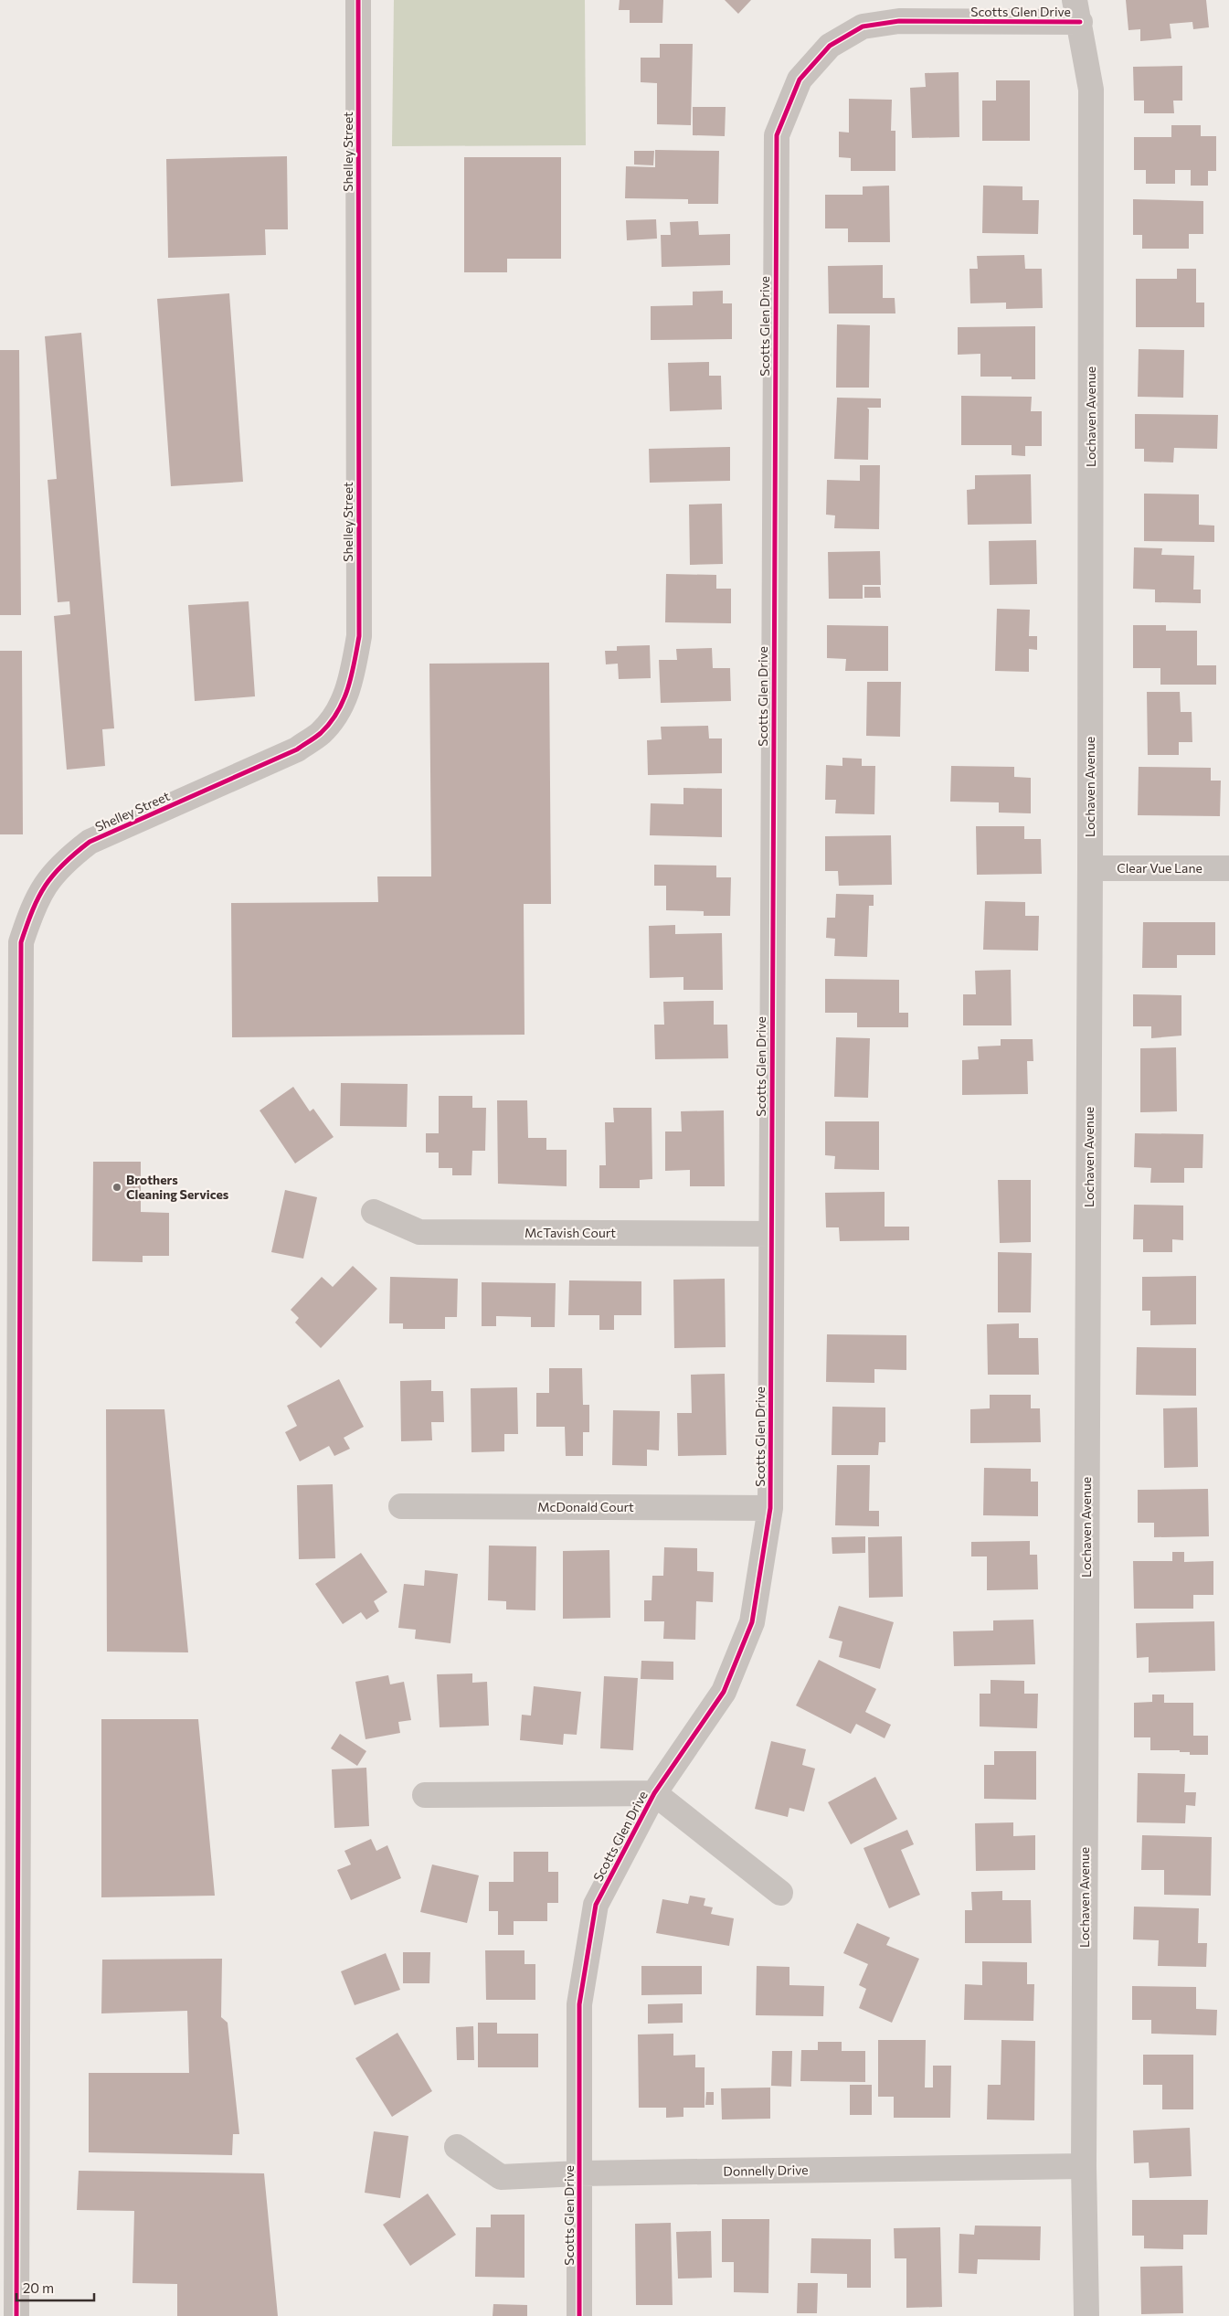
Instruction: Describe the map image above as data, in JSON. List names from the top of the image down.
{
  "streets": {
    "street": [
      "Scotts Glen Drive",
      "Shelley Street",
      "Lochaven Avenue",
      "Clear Vue Lane",
      "McTavish Court",
      "McDonald Court",
      "Donnelly Drive"
    ]
  },
  "crossings": [
    ["Scotts Glen Drive", "Lochaven Avenue"],
    ["Scotts Glen Drive", "McTavish Court"],
    ["Scotts Glen Drive", "McDonald Court"],
    ["Scotts Glen Drive", "Donnelly Drive"],
    ["Lochaven Avenue", "Clear Vue Lane"],
    ["Lochaven Avenue", "Donnelly Drive"]
  ],
  "places": ["Brothers Cleaning Services"],
  "scale_bar": "20 m"
}
